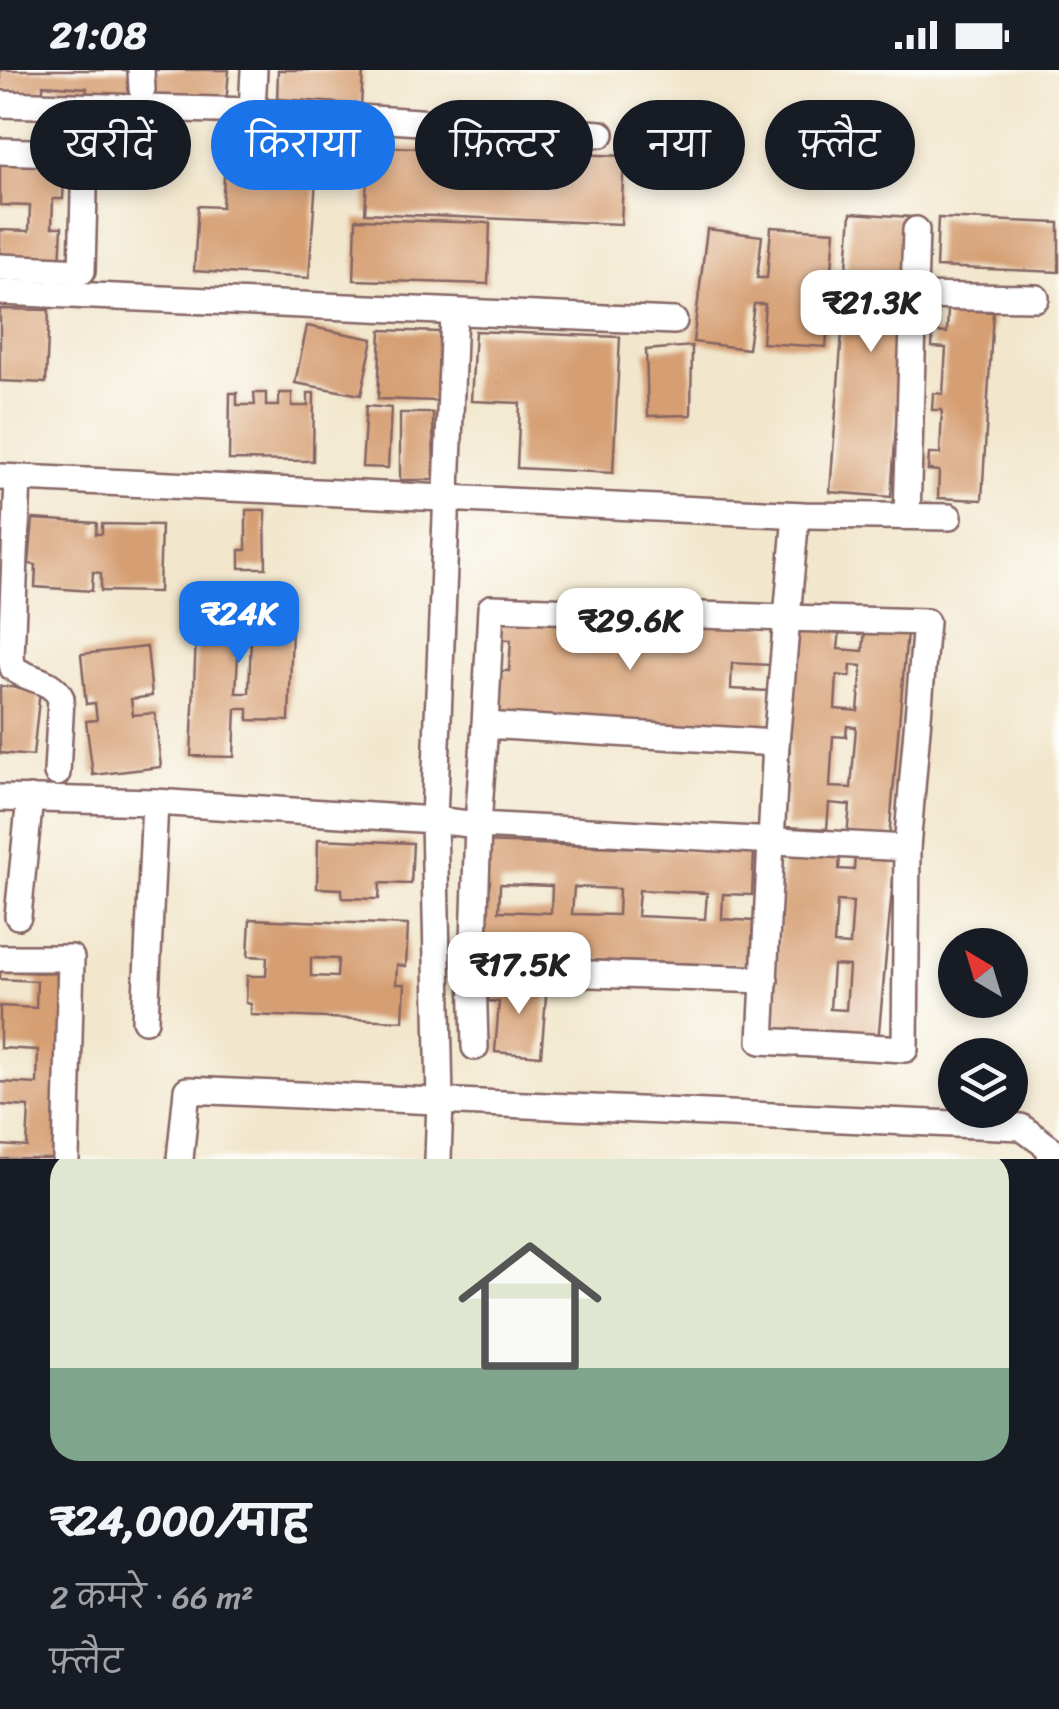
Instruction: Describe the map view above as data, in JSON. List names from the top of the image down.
{
  "north": "top left",
  "page": {
    "status": "21:08",
    "chip": [
      "खरीदें",
      "किराया",
      "फ़िल्टर",
      "नया",
      "फ़्लैट"
    ],
    "price": [
      "₹21.3K",
      "₹24K",
      "₹29.6K",
      "₹17.5K"
    ],
    "list": [
      {
        "name": "₹24,000/माह",
        "note": "2 कमरे · 66 m² · फ़्लैट"
      }
    ]
  }
}
